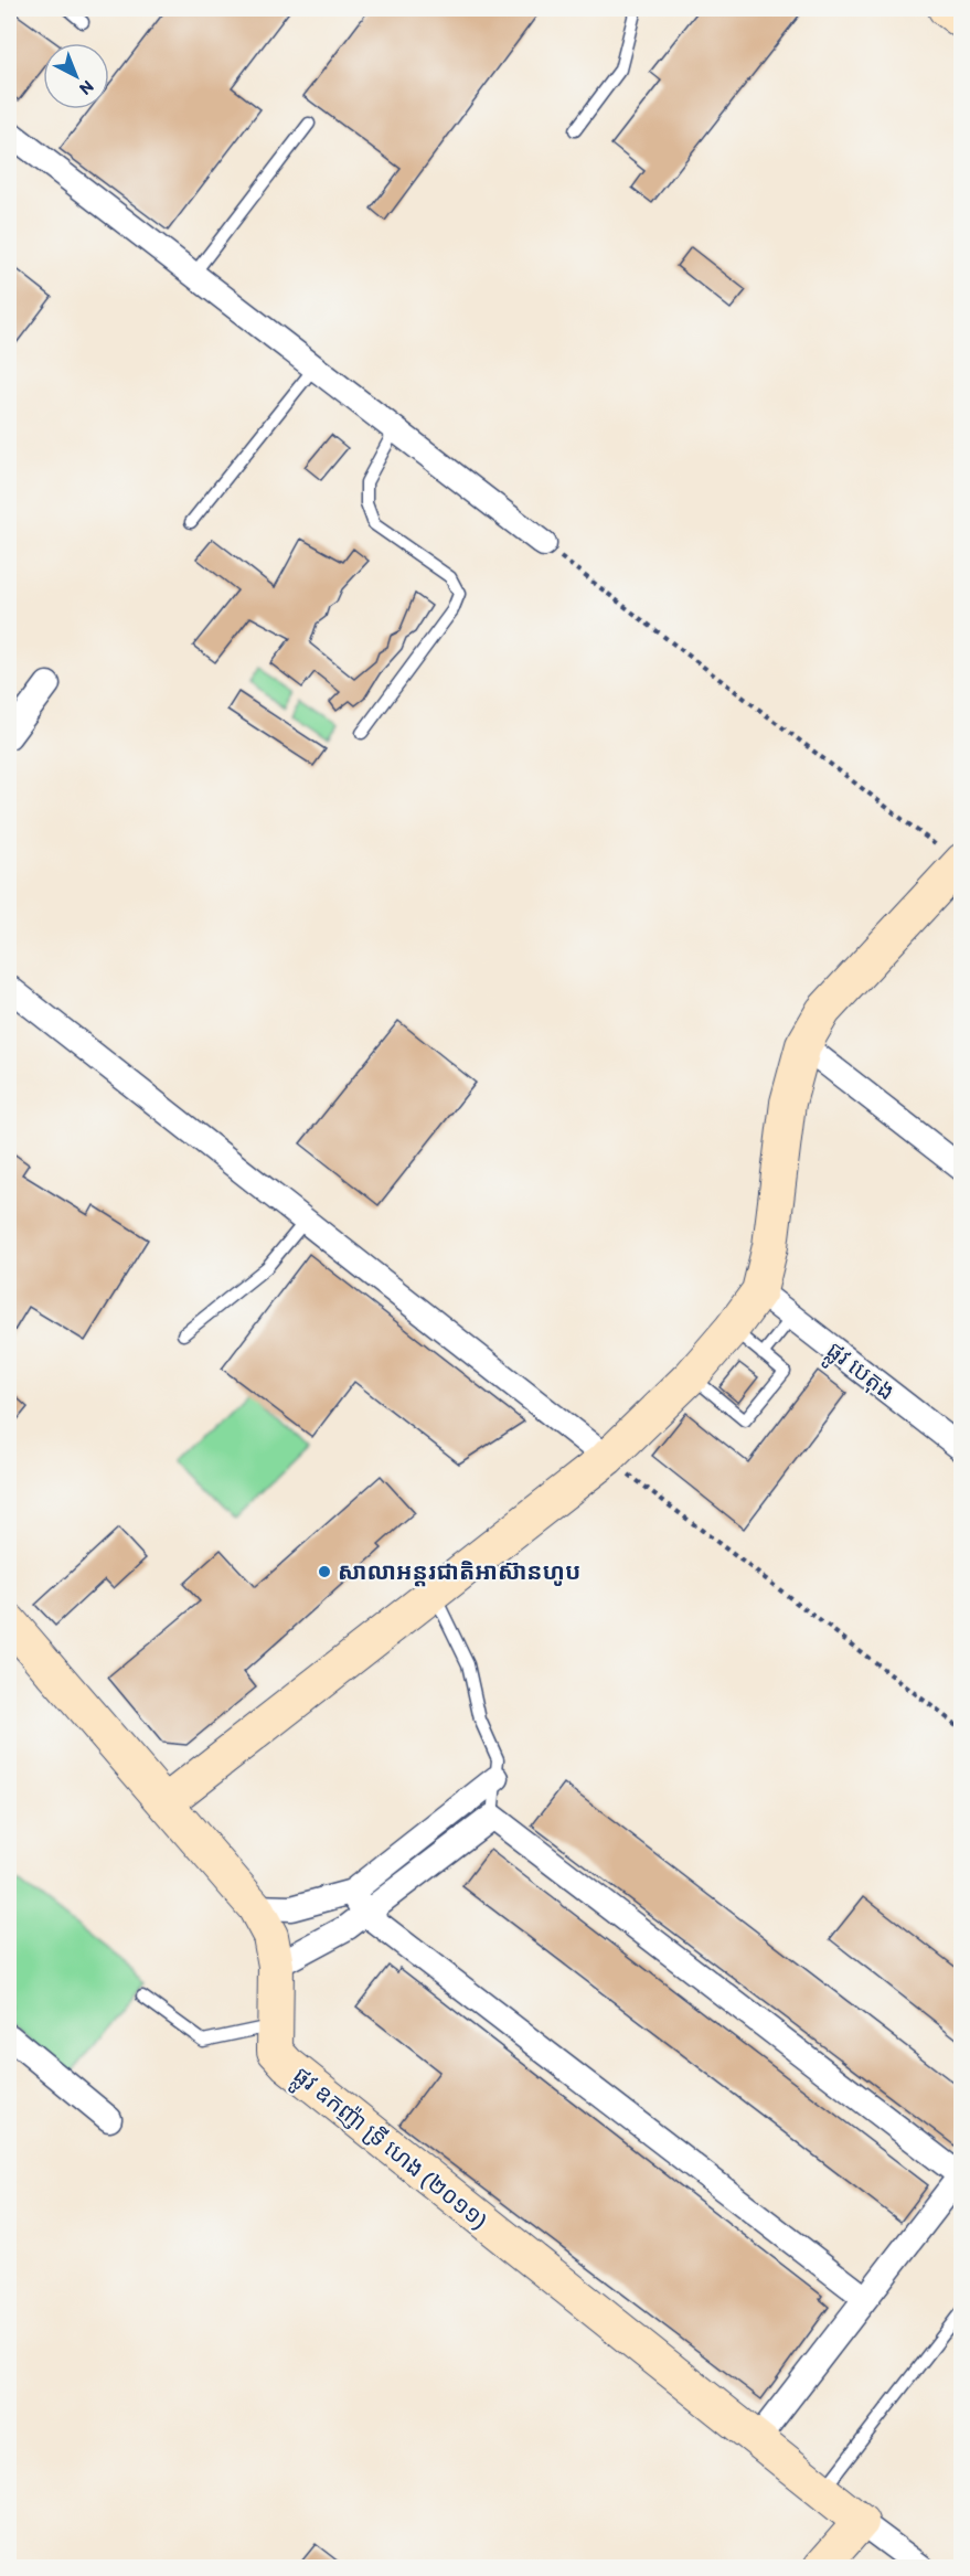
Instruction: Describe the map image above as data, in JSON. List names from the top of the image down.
{
  "streets": {
    "main road": ["ផ្លូវ ឧកញ៉ា ទ្រី ហេង (២០១១)"],
    "street": ["ផ្លូវ បេតុង"]
  },
  "places": ["សាលាអន្ដរជាតិអាស៊ានហូប"],
  "north": "bottom right"
}
